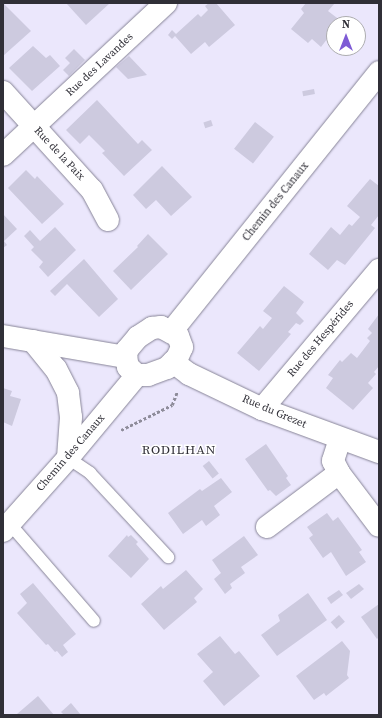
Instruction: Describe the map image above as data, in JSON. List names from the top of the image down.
{
  "streets": {
    "street": [
      "Rue des Lavandes",
      "Rue de la Paix",
      "Chemin des Canaux",
      "Rue des Hespérides",
      "Rue du Grezet"
    ]
  },
  "crossings": [
    ["Rue des Lavandes", "Rue de la Paix"],
    ["Chemin des Canaux", "Rue du Grezet"],
    ["Rue des Hespérides", "Rue du Grezet"]
  ],
  "districts": ["RODILHAN"],
  "north": "top"
}
